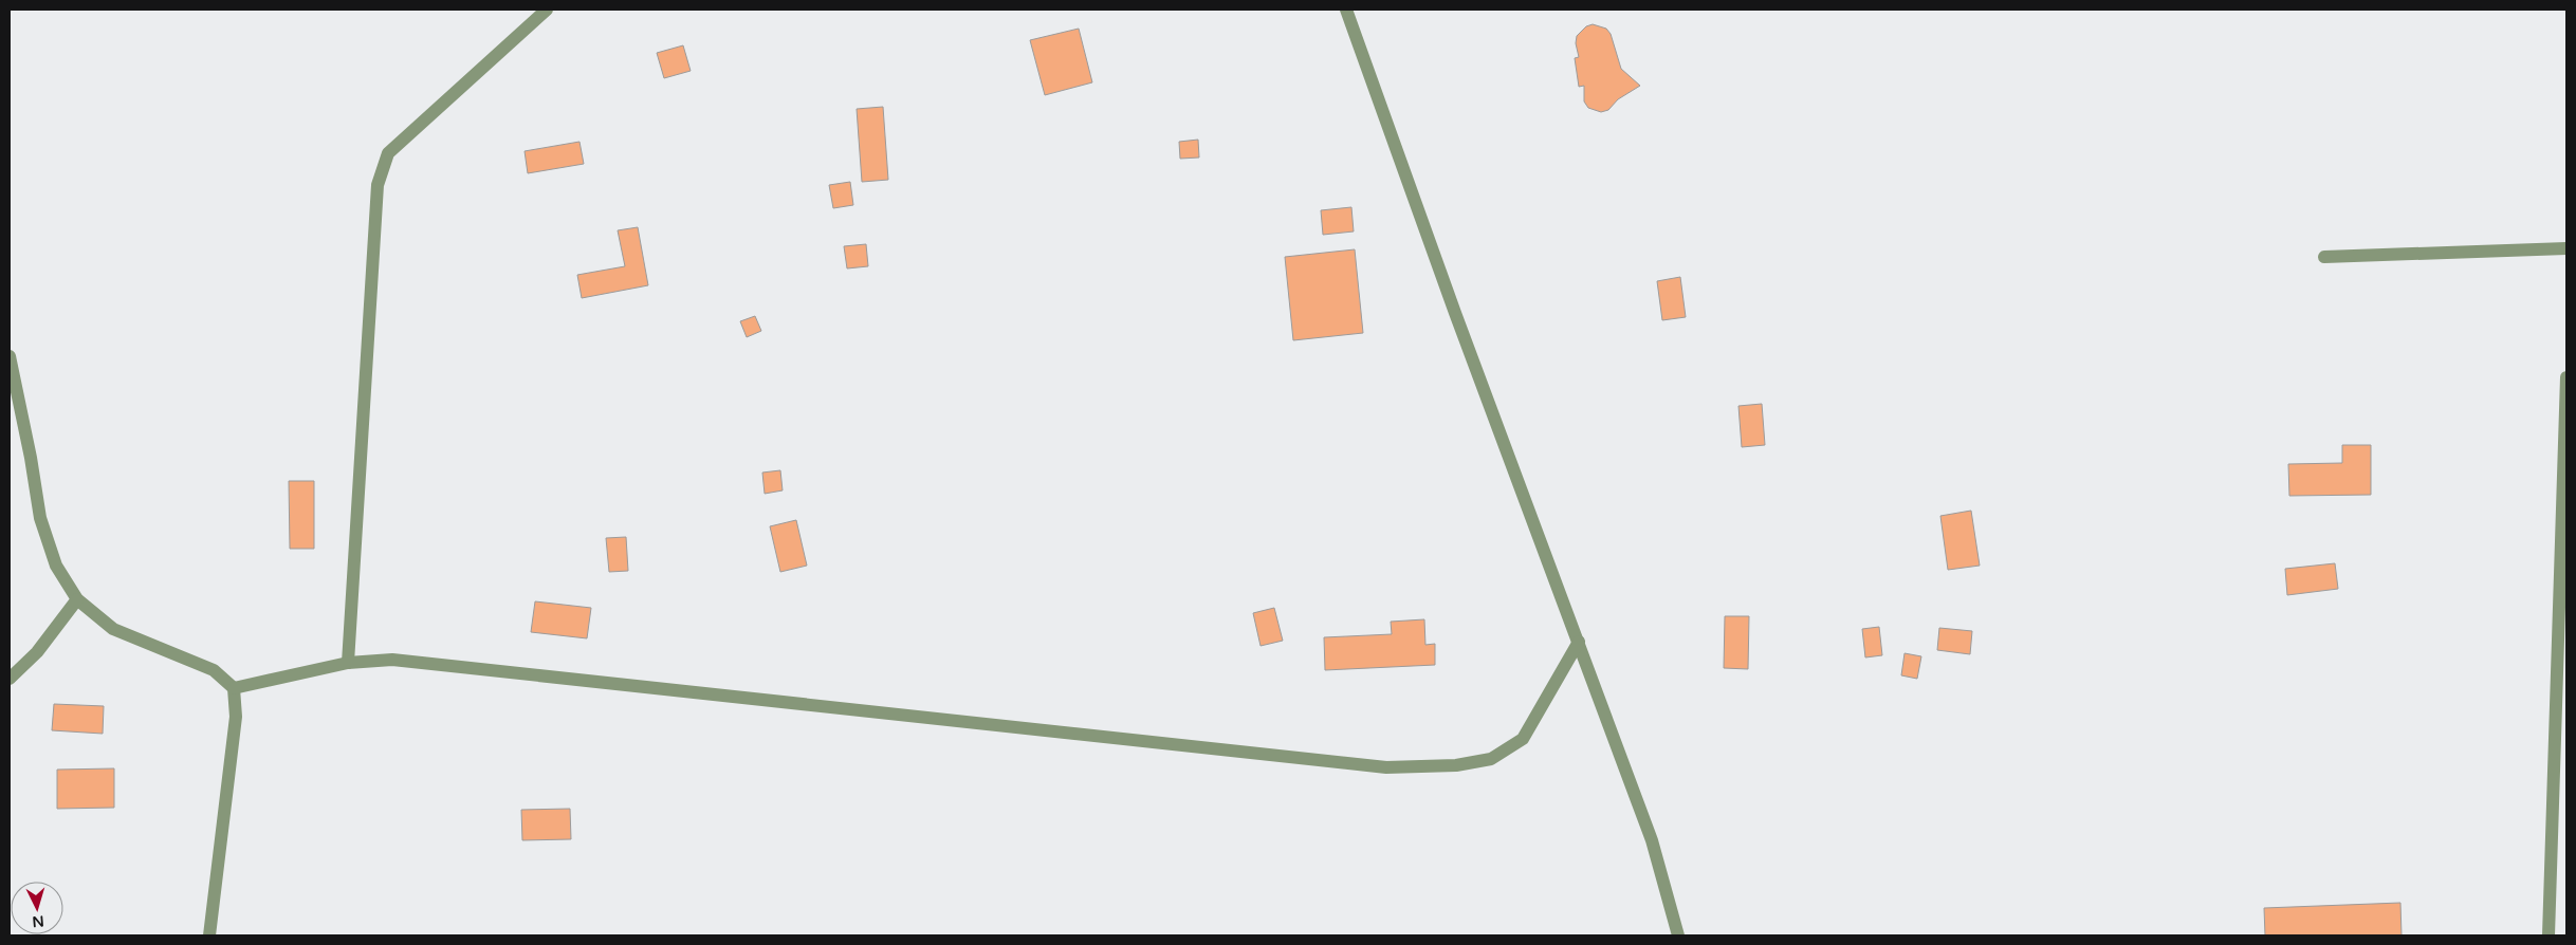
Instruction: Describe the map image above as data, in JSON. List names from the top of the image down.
{
  "north": "bottom"
}
